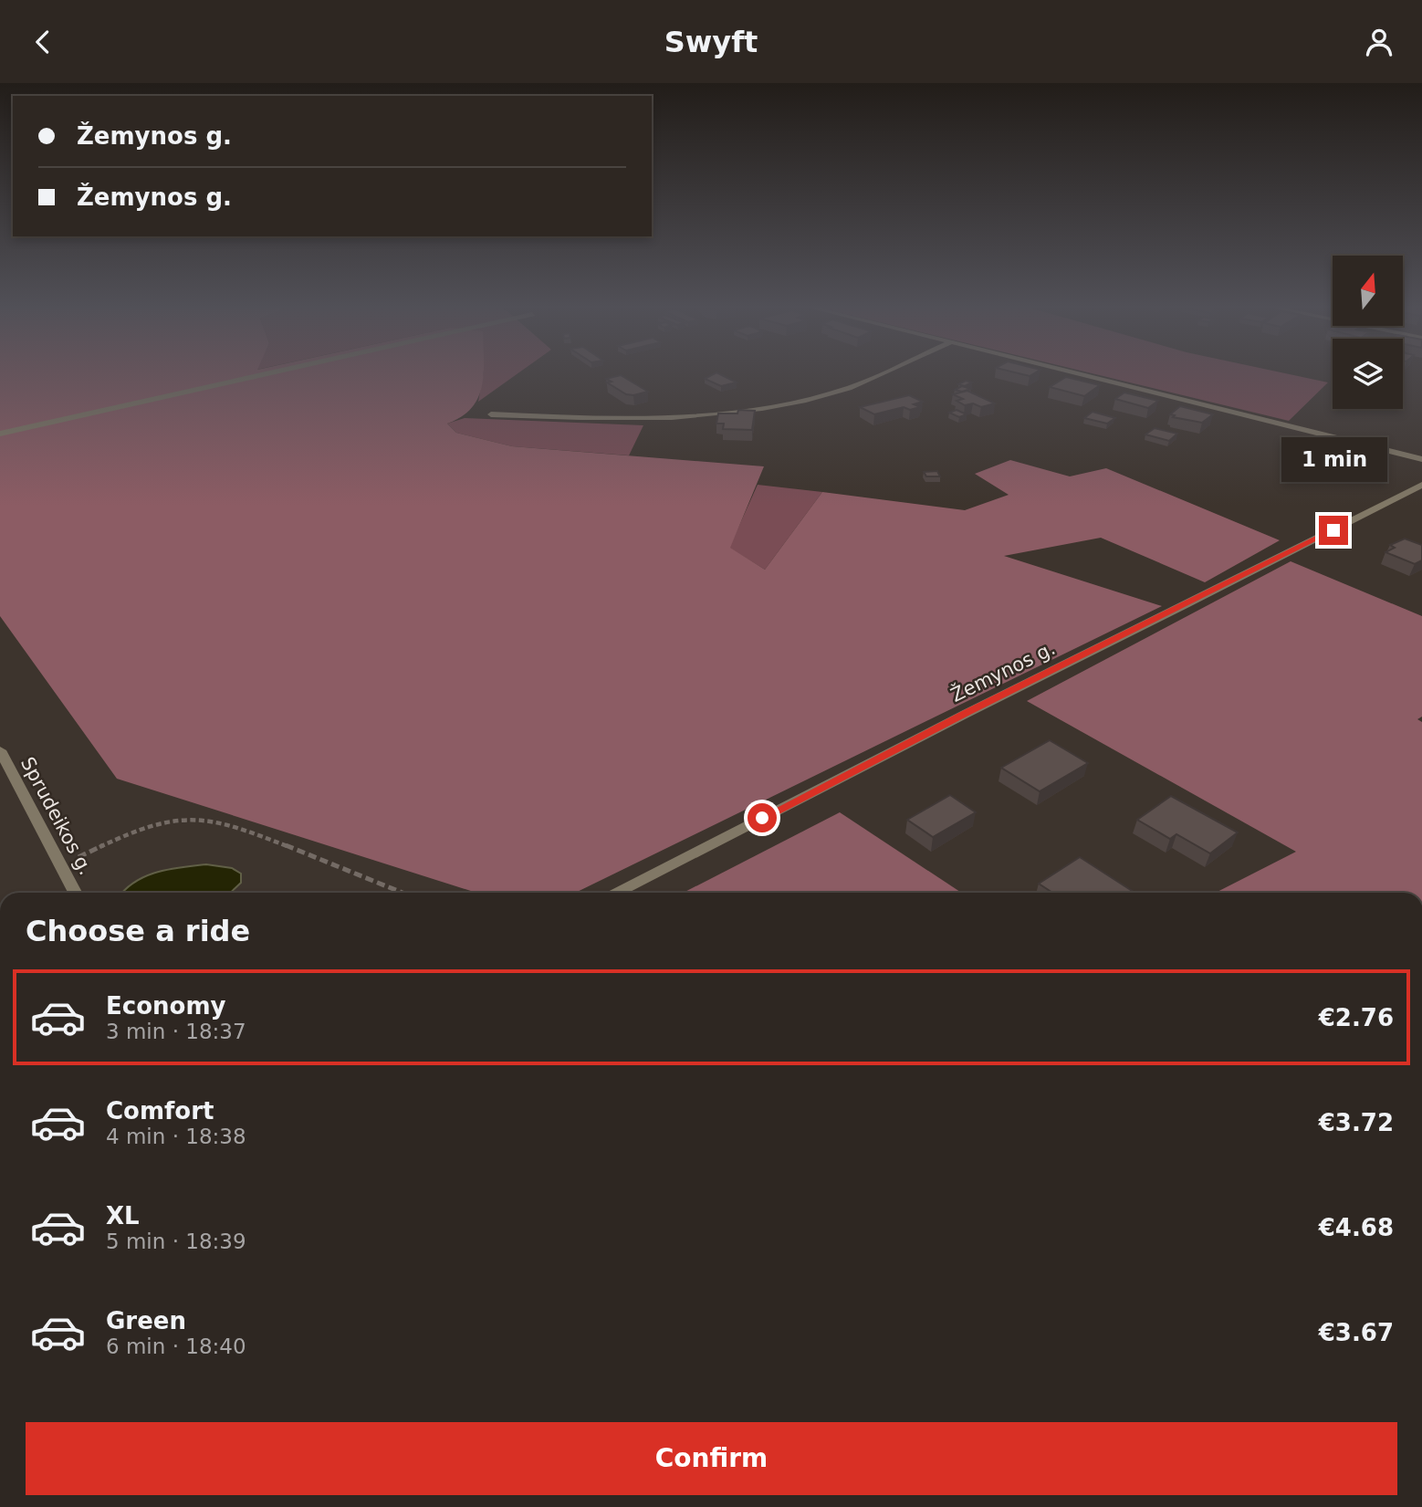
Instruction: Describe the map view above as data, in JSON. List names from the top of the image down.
{
  "streets": {
    "street": ["Žemynos g.", "Sprudeikos g."]
  },
  "north": "top",
  "page": {
    "header": "Swyft",
    "banner": ["Žemynos g.", "Žemynos g."],
    "bubble": "1 min",
    "heading": "Choose a ride",
    "list": [
      {
        "name": "Economy",
        "note": "3 min · 18:37",
        "value": "€2.76"
      },
      {
        "name": "Comfort",
        "note": "4 min · 18:38",
        "value": "€3.72"
      },
      {
        "name": "XL",
        "note": "5 min · 18:39",
        "value": "€4.68"
      },
      {
        "name": "Green",
        "note": "6 min · 18:40",
        "value": "€3.67"
      }
    ],
    "buttons": "Confirm"
  }
}
